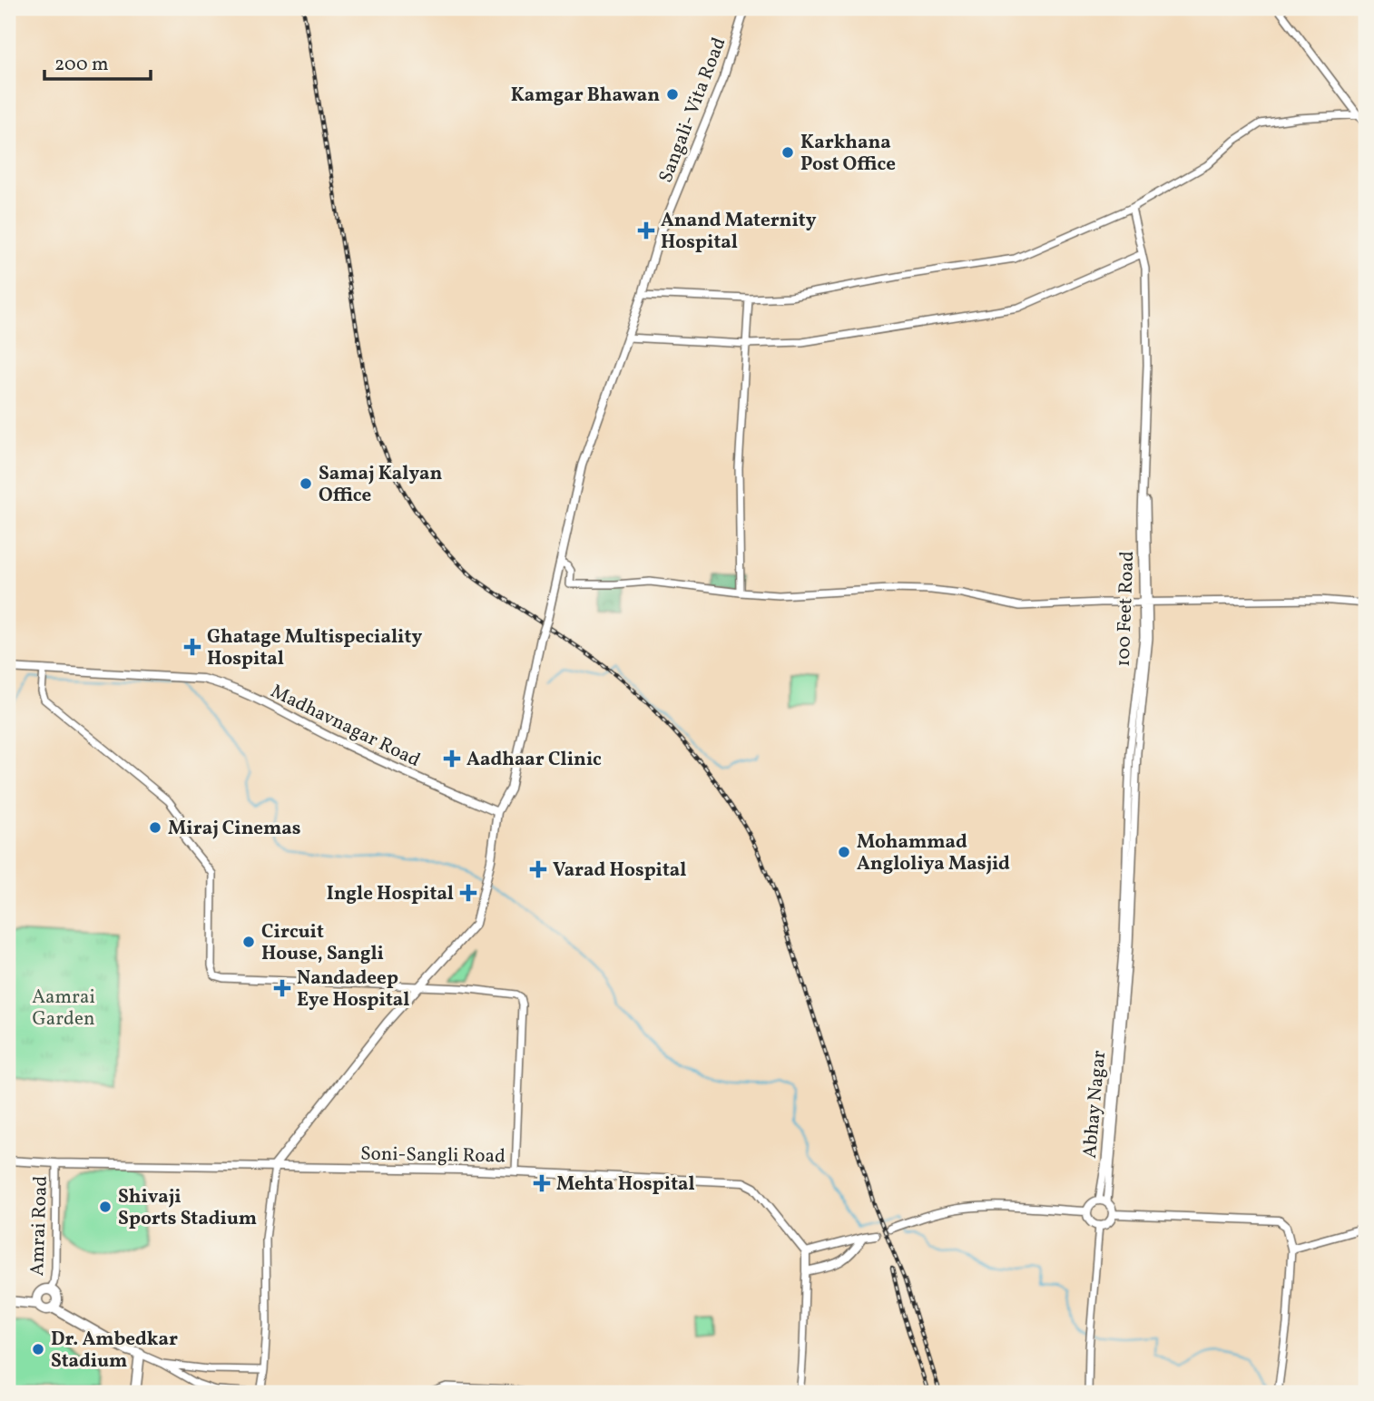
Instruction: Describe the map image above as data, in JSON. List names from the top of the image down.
{
  "streets": {
    "main road": [
      "Sangali- Vita Road",
      "100 Feet Road",
      "Madhavnagar Road",
      "Abhay Nagar",
      "Soni-Sangli Road",
      "Amrai Road"
    ]
  },
  "crossings": [
    ["Sangali- Vita Road", "Madhavnagar Road"],
    ["Sangali- Vita Road", "Soni-Sangli Road"],
    ["100 Feet Road", "Abhay Nagar"],
    ["Soni-Sangli Road", "Amrai Road"]
  ],
  "parks": ["Aamrai Garden"],
  "places": {
    "other": [
      "Kamgar Bhawan",
      "Karkhana Post Office",
      "Samaj Kalyan Office",
      "Miraj Cinemas",
      "Mohammad Angloliya Masjid",
      "Circuit House, Sangli",
      "Shivaji Sports Stadium",
      "Dr. Ambedkar Stadium"
    ],
    "health": [
      "Anand Maternity Hospital",
      "Ghatage Multispeciality Hospital",
      "Aadhaar Clinic",
      "Varad Hospital",
      "Ingle Hospital",
      "Nandadeep Eye Hospital",
      "Mehta Hospital"
    ]
  },
  "scale_bar": "200 m"
}
